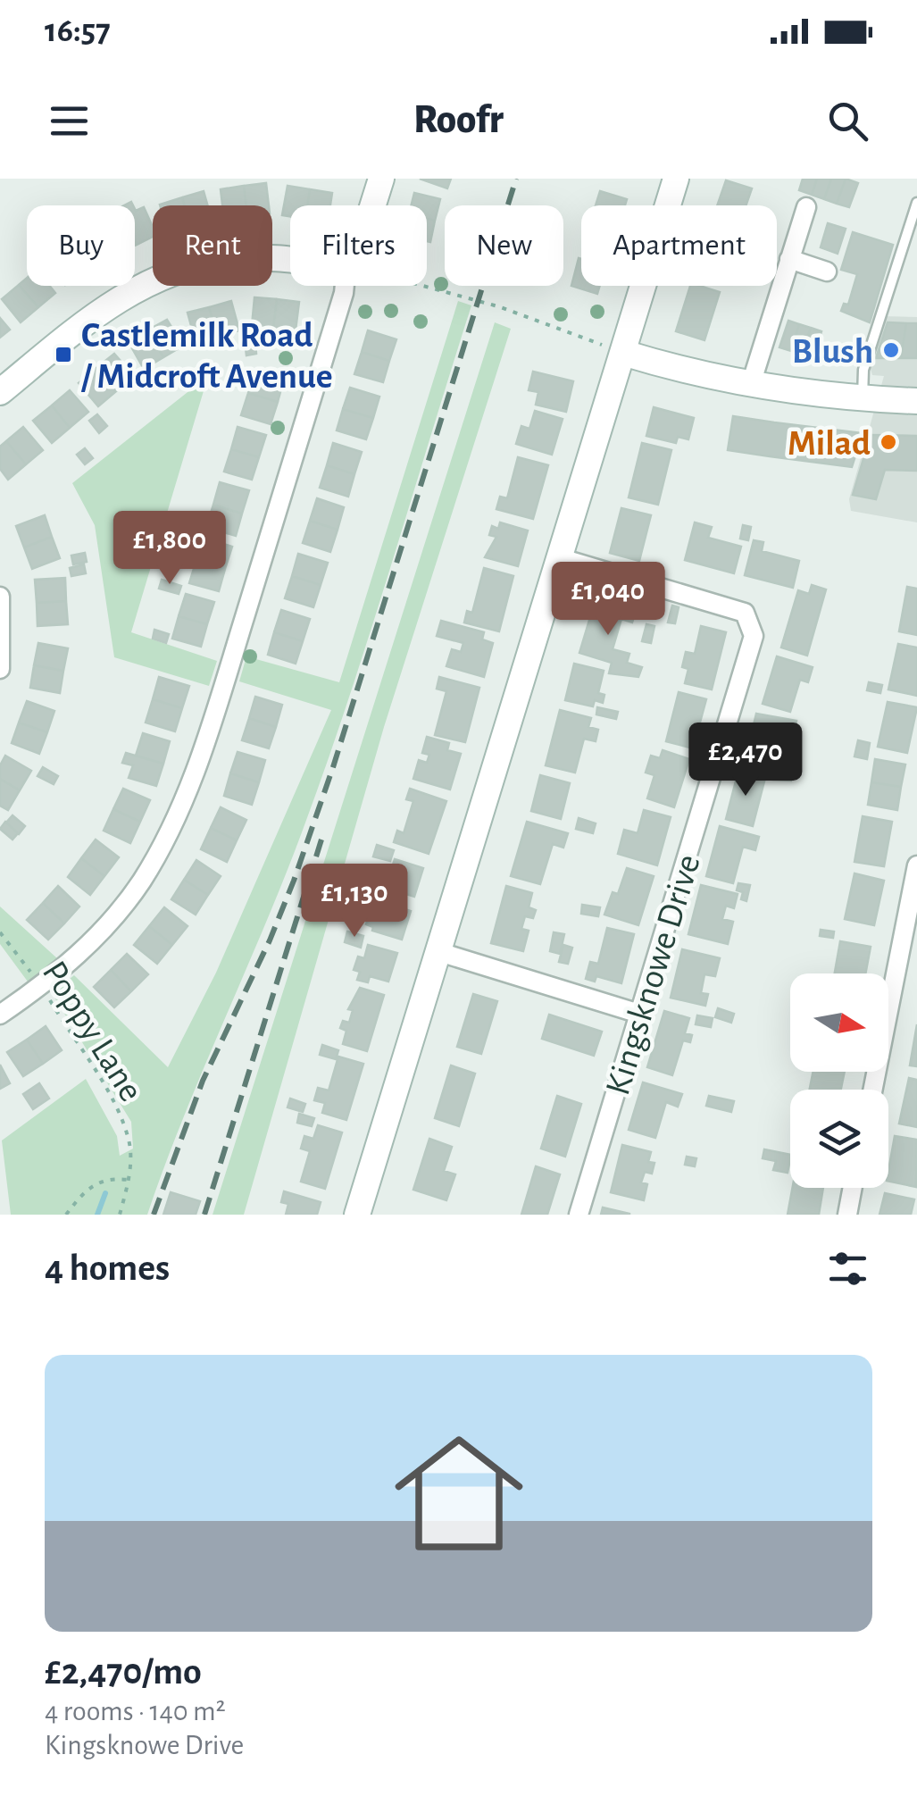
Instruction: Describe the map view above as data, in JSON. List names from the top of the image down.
{
  "streets": {
    "street": ["Kingsknowe Drive"],
    "path": ["Poppy Lane"]
  },
  "places": {
    "other": ["Blush", "Milad"],
    "transit": ["Castlemilk Road / Midcroft Avenue"]
  },
  "north": "right",
  "page": {
    "status": "16:57",
    "header": "Roofr",
    "chip": [
      "Buy",
      "Rent",
      "Filters",
      "New",
      "Apartment"
    ],
    "price": [
      "£1,800",
      "£1,040",
      "£2,470",
      "£1,130"
    ],
    "heading": "4 homes",
    "list": [
      {
        "name": "£2,470/mo",
        "note": "4 rooms · 140 m² · Kingsknowe Drive"
      }
    ]
  }
}
